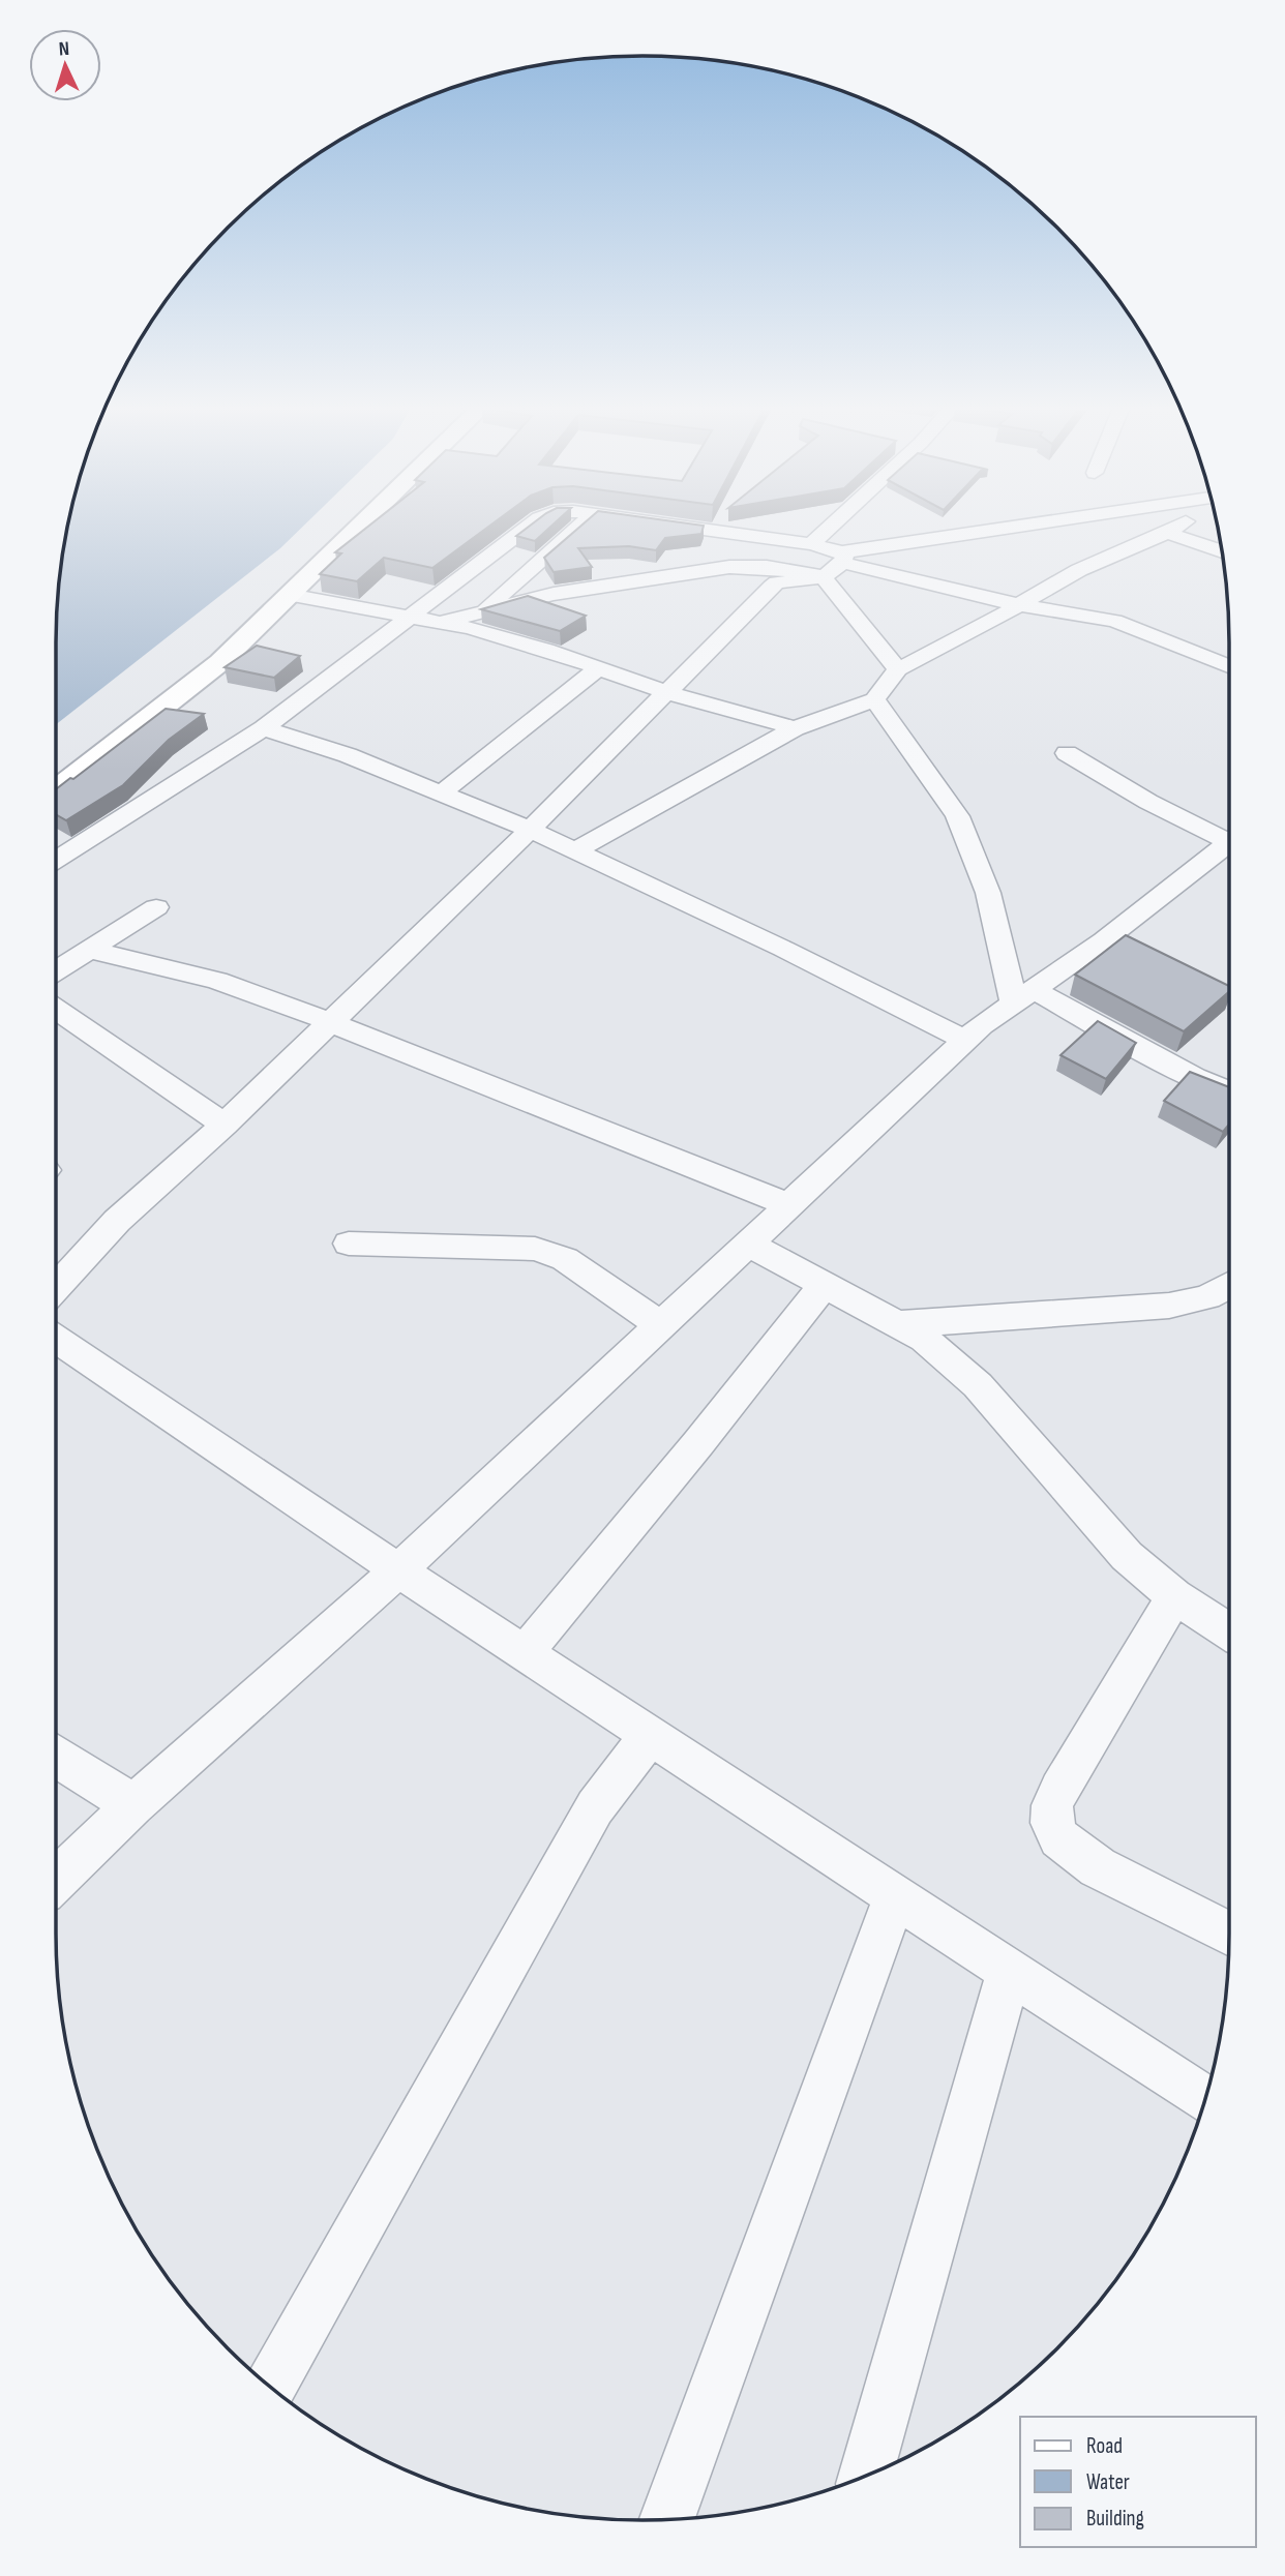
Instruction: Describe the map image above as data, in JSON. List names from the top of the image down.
{
  "legend": ["Road", "Water", "Building"],
  "north": "top"
}
